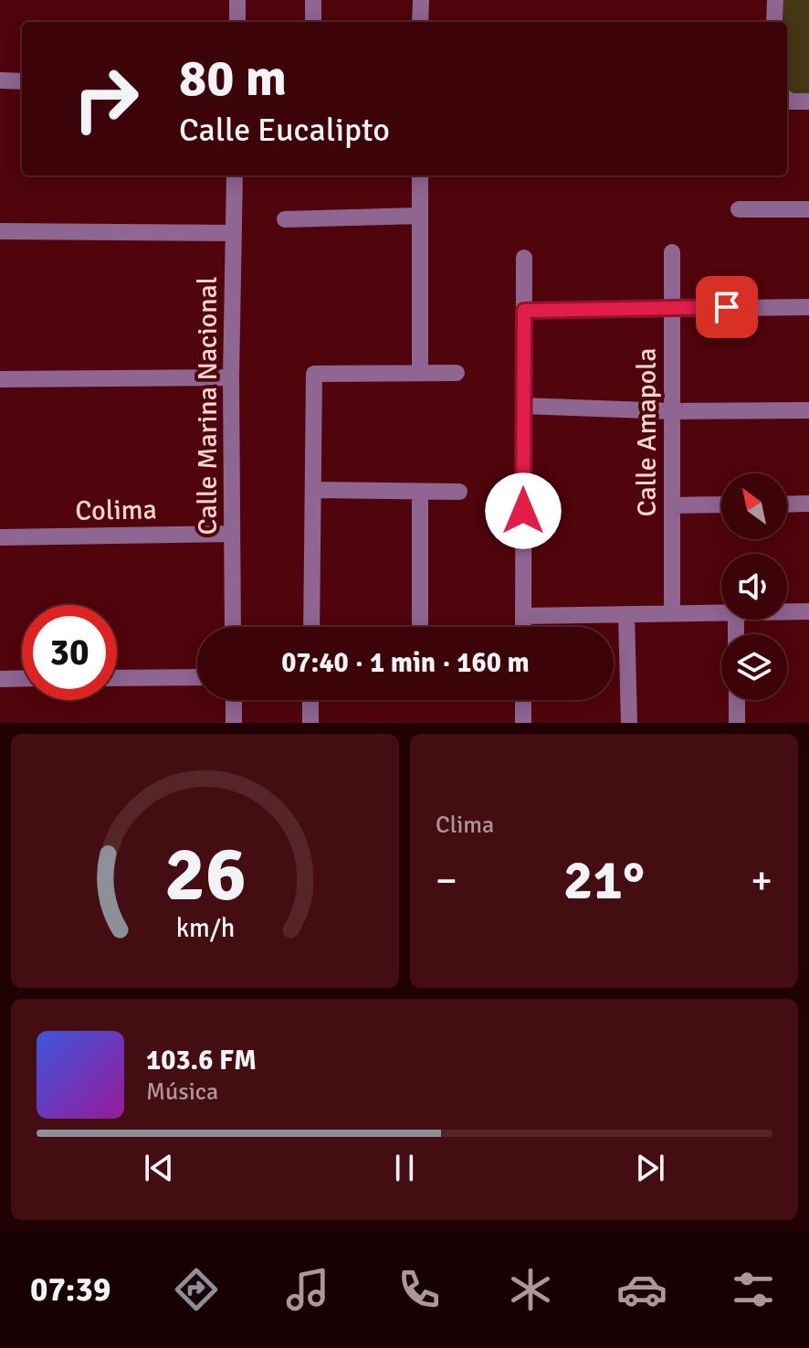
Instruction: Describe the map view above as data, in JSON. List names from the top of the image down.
{
  "streets": {
    "street": ["Calle Marina Nacional", "Calle Amapola", "Colima"]
  },
  "crossings": [
    ["Calle Marina Nacional", "Colima"]
  ],
  "north": "top left",
  "page": {
    "turn": ["80 m", "Calle Eucalipto"],
    "limit": "30",
    "trip": "07:40 · 1 min · 160 m",
    "tile": "Clima",
    "heat": ["−", "21°", "+"],
    "song": ["103.6 FM", "Música"],
    "tabs": "07:39",
    "gauge": ["26", "km/h"]
  }
}
